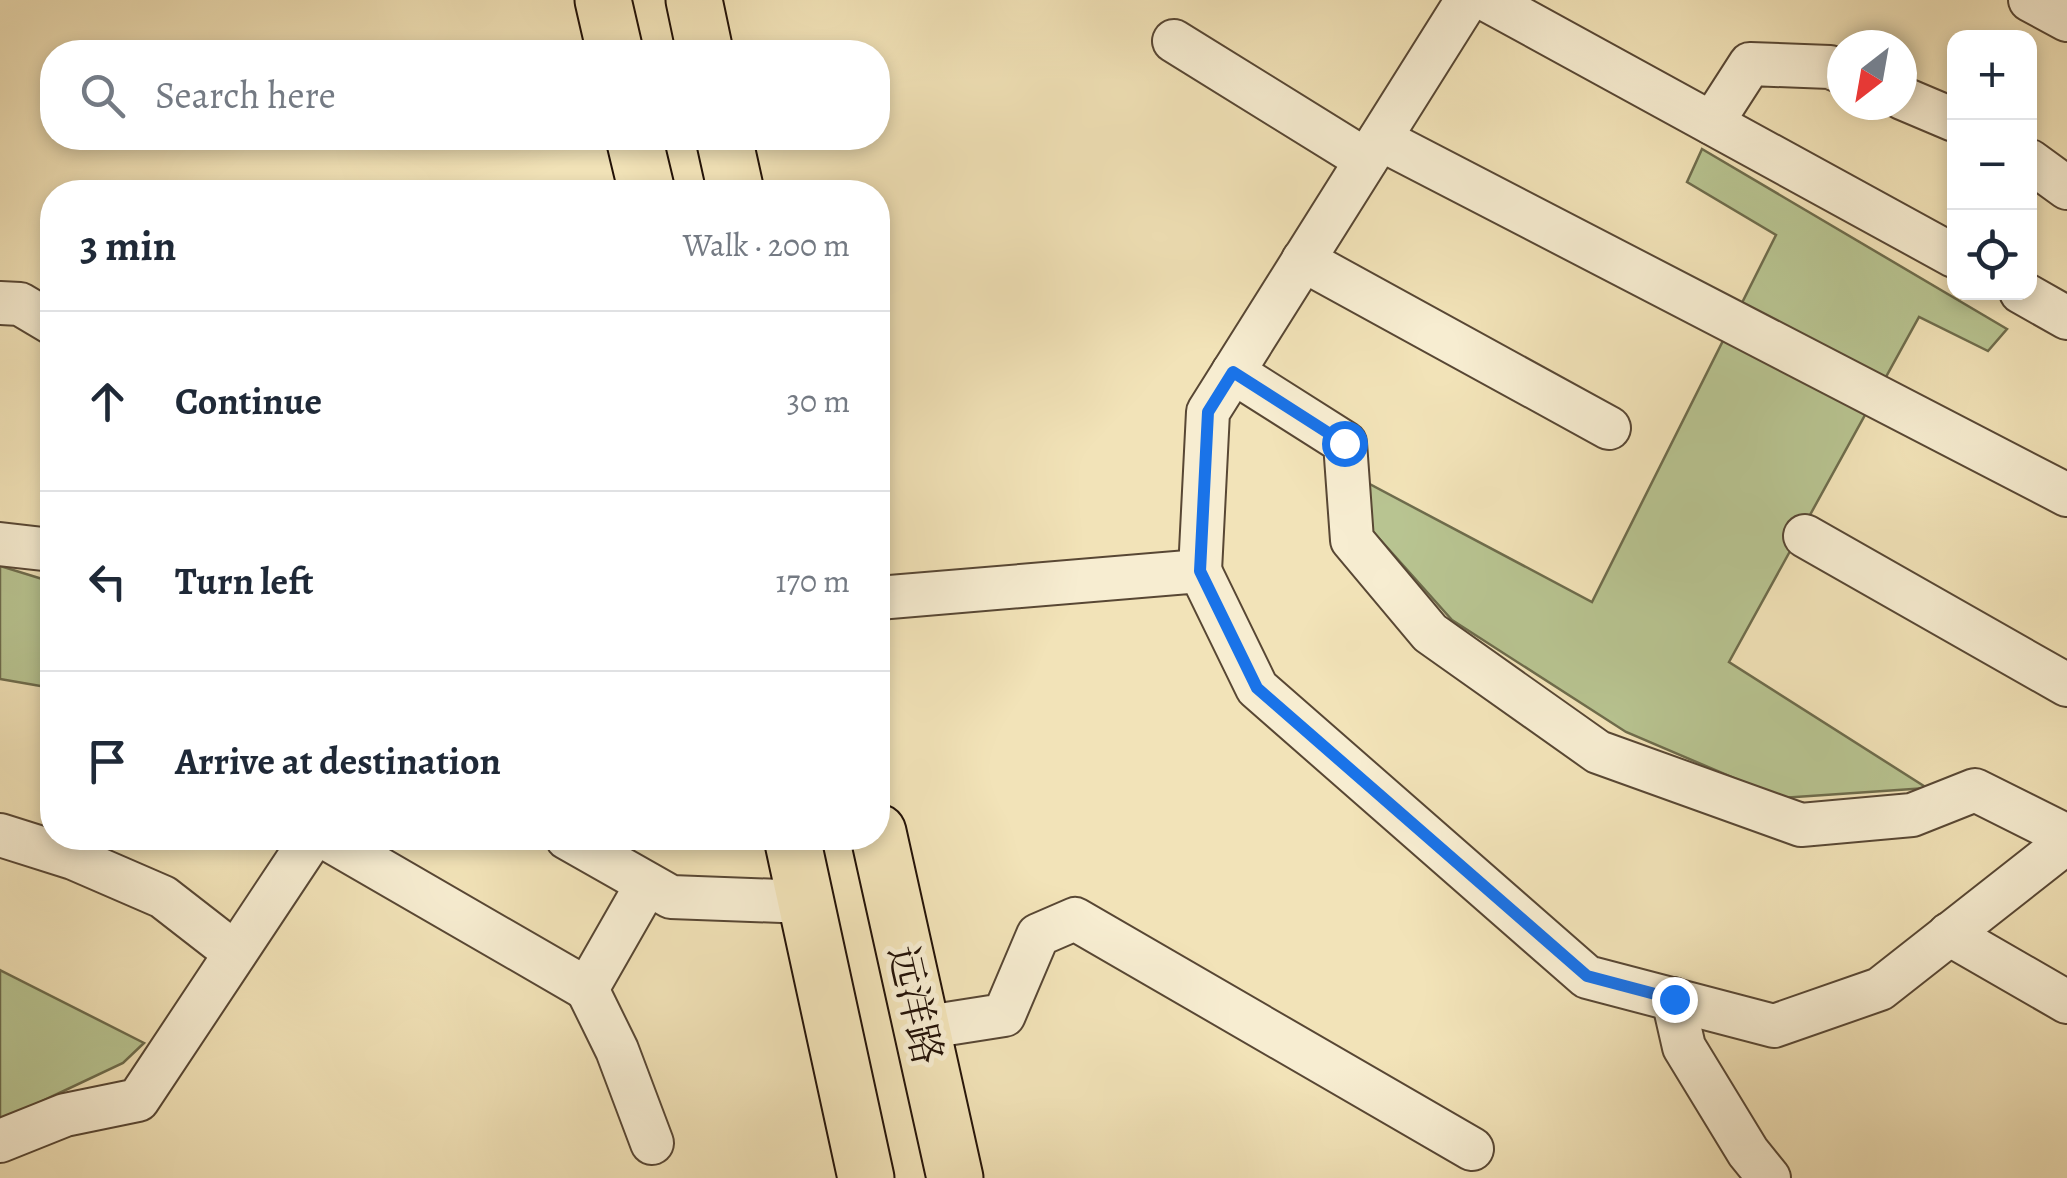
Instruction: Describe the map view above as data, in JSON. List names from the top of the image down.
{
  "streets": {
    "highway": ["远洋路"]
  },
  "north": "bottom left",
  "page": {
    "map_buttons": ["+", "−"],
    "search": "Search here",
    "heading": ["3 min", "Walk · 200 m"],
    "list": [
      ["Continue", "30 m"],
      ["Turn left", "170 m"],
      "Arrive at destination"
    ]
  }
}
